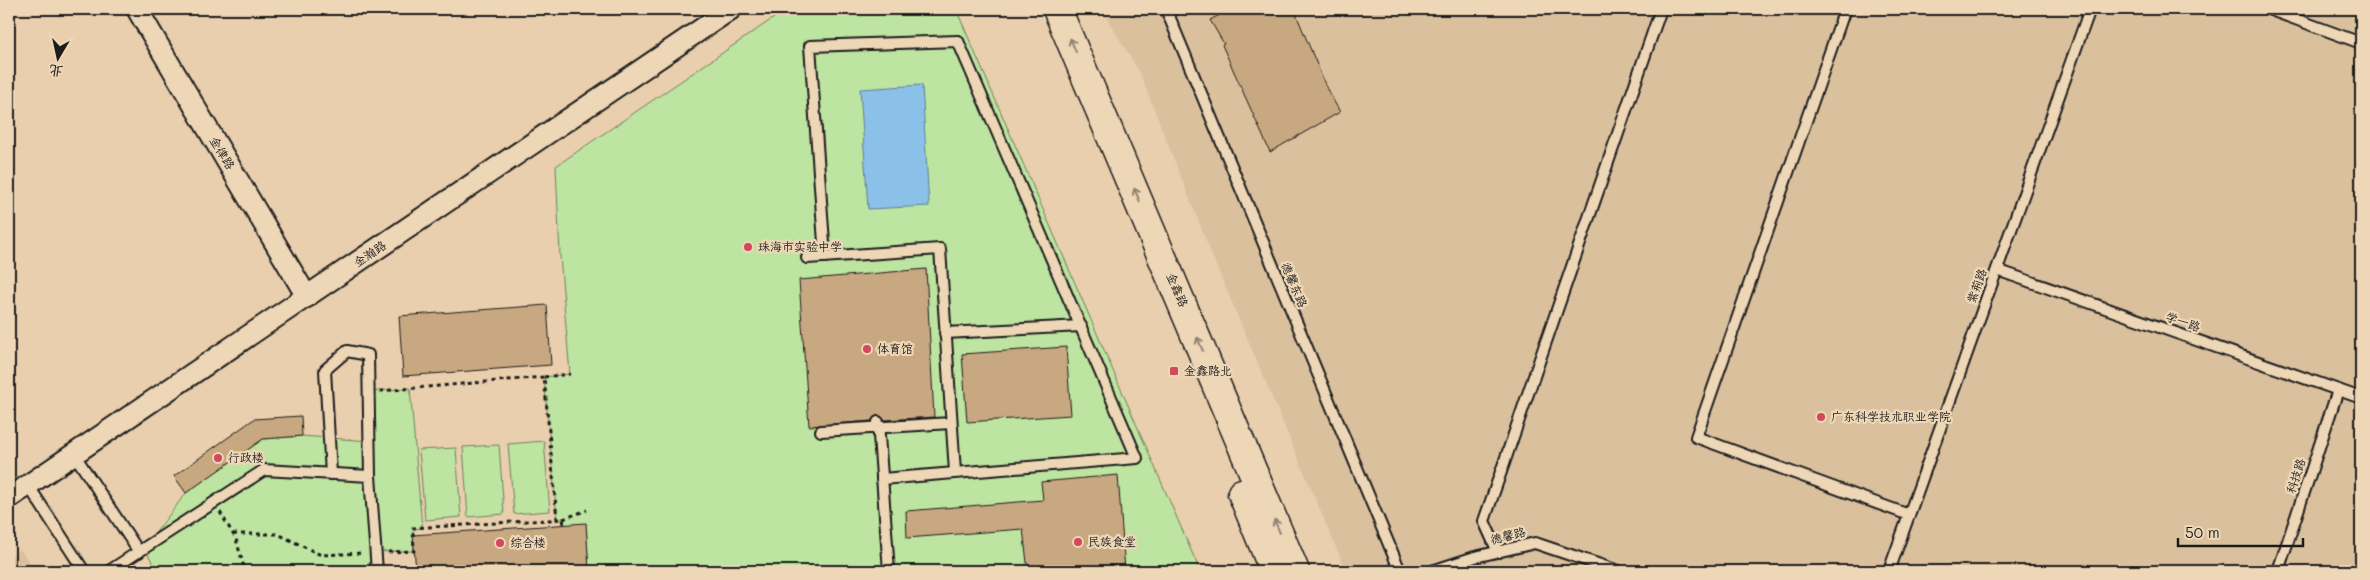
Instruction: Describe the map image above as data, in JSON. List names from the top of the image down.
{
  "streets": {
    "street": ["金律路", "金瀚路", "金鑫路"],
    "lane": [
      "德馨东路",
      "紫荊路",
      "学一路",
      "科技路",
      "德馨路"
    ]
  },
  "crossings": [
    ["金律路", "金瀚路"],
    ["紫荊路", "学一路"],
    ["学一路", "科技路"]
  ],
  "places": {
    "other": [
      "珠海市实验中学",
      "体育馆",
      "广东科学技术职业学院",
      "行政楼",
      "民族食堂",
      "综合楼"
    ],
    "transit": ["金鑫路北"]
  },
  "scale_bar": "50 m",
  "north": "bottom"
}
